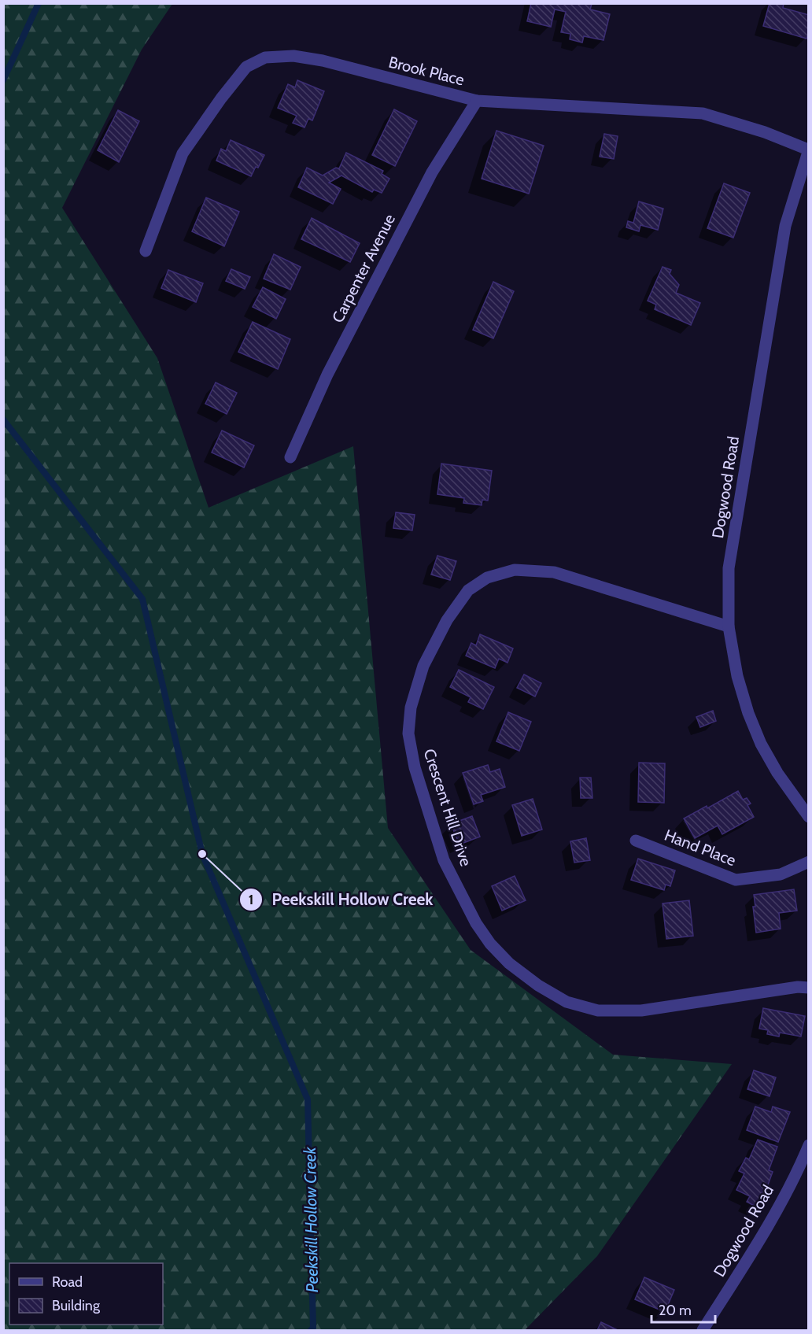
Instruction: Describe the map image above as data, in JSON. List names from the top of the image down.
{
  "streets": {
    "street": [
      "Brook Place",
      "Carpenter Avenue",
      "Dogwood Road",
      "Crescent Hill Drive",
      "Hand Place"
    ]
  },
  "crossings": [
    ["Brook Place", "Carpenter Avenue"],
    ["Brook Place", "Dogwood Road"],
    ["Dogwood Road", "Crescent Hill Drive"]
  ],
  "water": ["Peekskill Hollow Creek"],
  "places": ["Peekskill Hollow Creek"],
  "legend": ["Road", "Building"],
  "scale_bar": "20 m"
}
